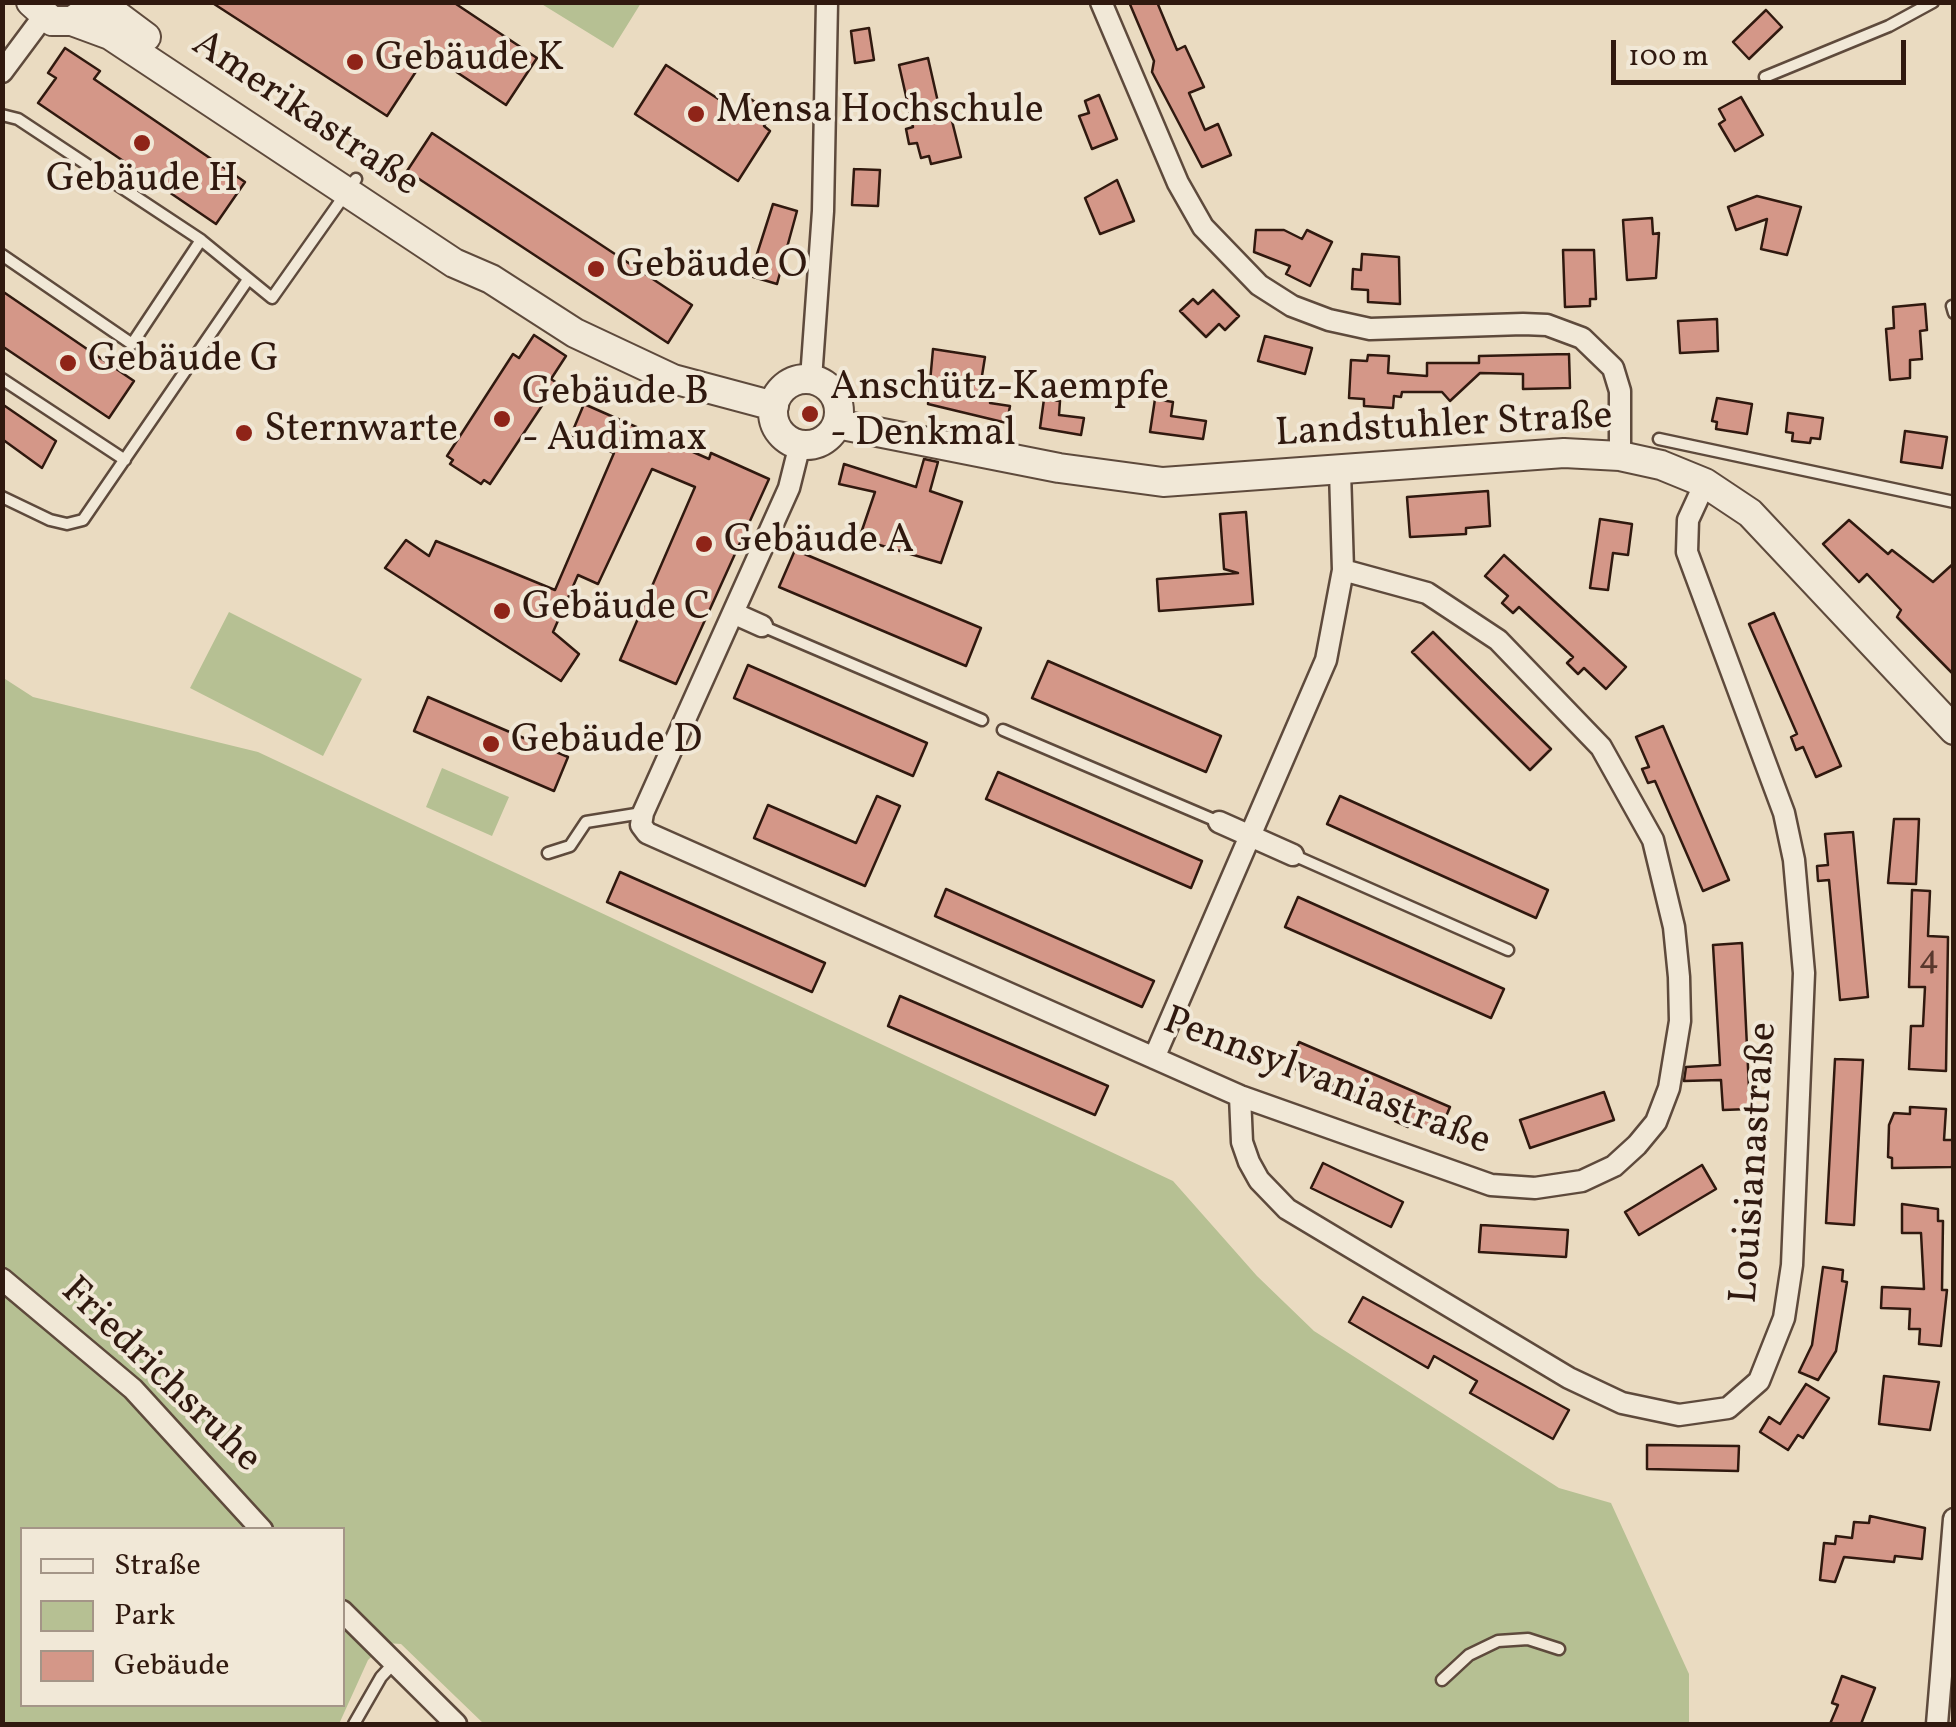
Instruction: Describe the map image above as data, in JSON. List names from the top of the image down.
{
  "streets": {
    "street": [
      "Amerikastraße",
      "Landstuhler Straße",
      "Pennsylvaniastraße",
      "Louisianastraße",
      "Friedrichsruhe"
    ]
  },
  "crossings": [
    ["Amerikastraße", "Landstuhler Straße"],
    ["Landstuhler Straße", "Louisianastraße"],
    ["Pennsylvaniastraße", "Louisianastraße"]
  ],
  "places": [
    "Gebäude K",
    "Mensa Hochschule",
    "Gebäude H",
    "Gebäude O",
    "Gebäude G",
    "Anschütz-Kaempfe - Denkmal",
    "Gebäude B - Audimax",
    "Sternwarte",
    "Gebäude A",
    "Gebäude C",
    "Gebäude D"
  ],
  "house_numbers": ["4"],
  "legend": ["Straße", "Park", "Gebäude"],
  "scale_bar": "100 m"
}
